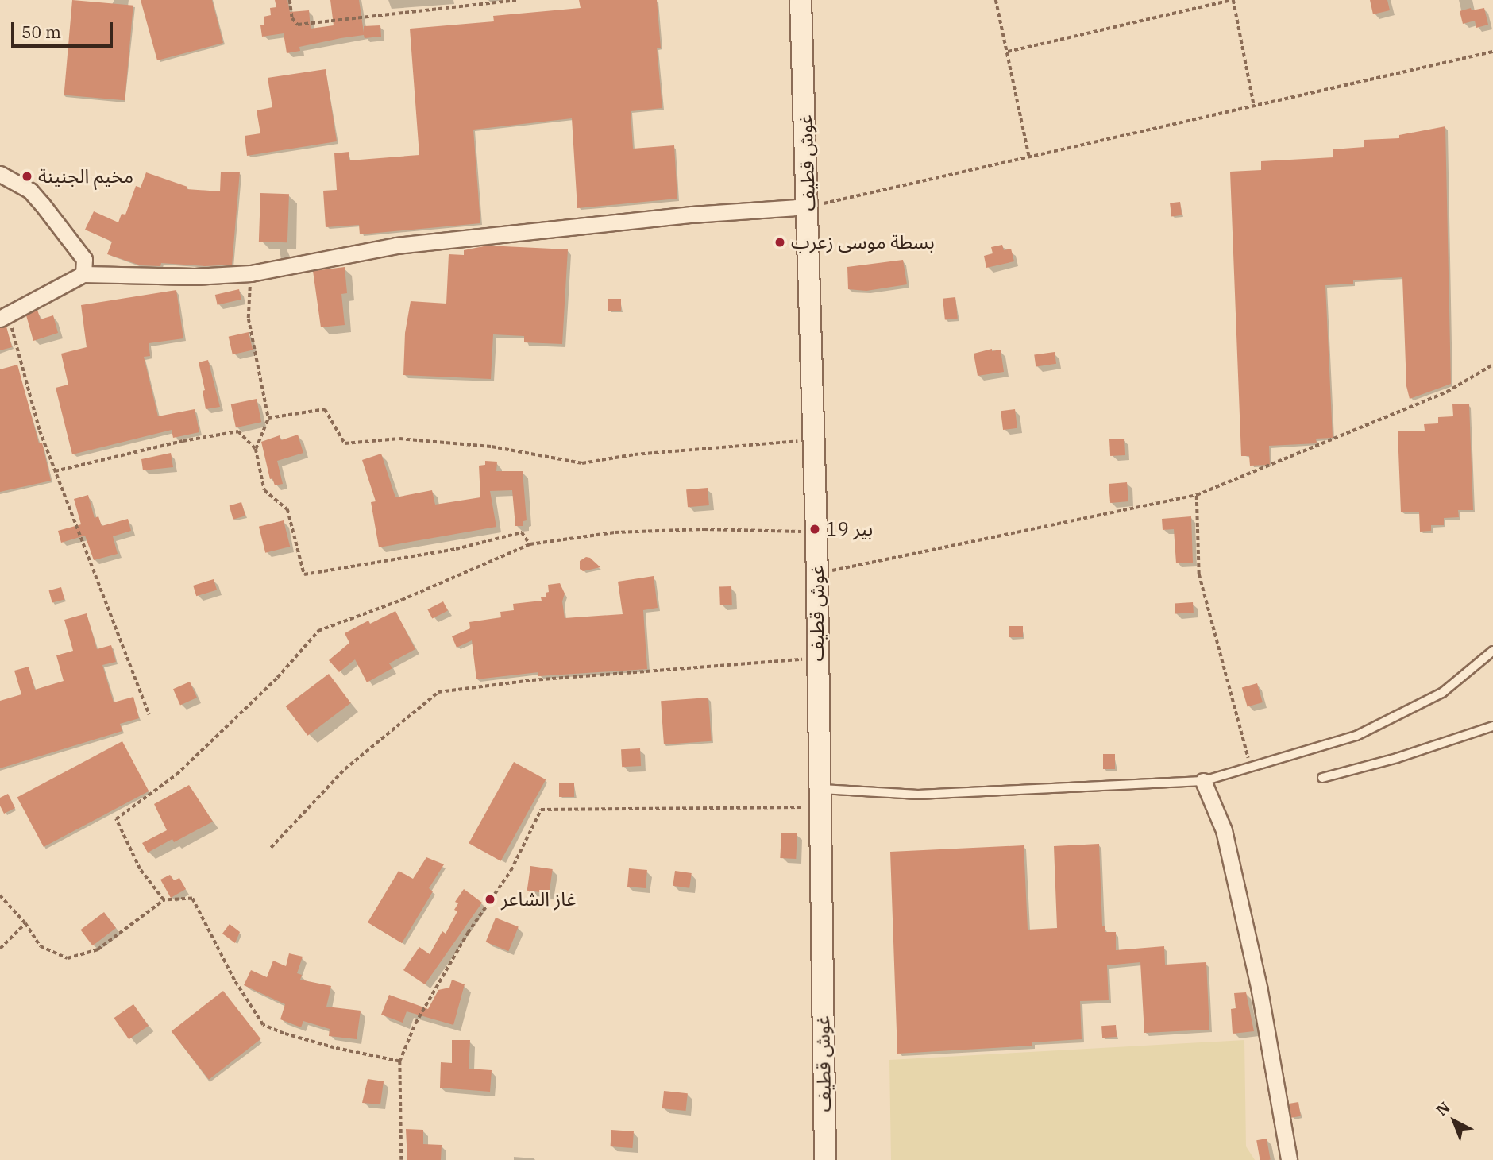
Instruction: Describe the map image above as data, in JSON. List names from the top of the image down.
{
  "streets": {
    "main road": ["غوش قطيف"]
  },
  "places": [
    "مخيم الجنينة",
    "بسطة موسى زعرب",
    "بير 19",
    "غاز الشاعر"
  ],
  "scale_bar": "50 m",
  "north": "top left"
}
